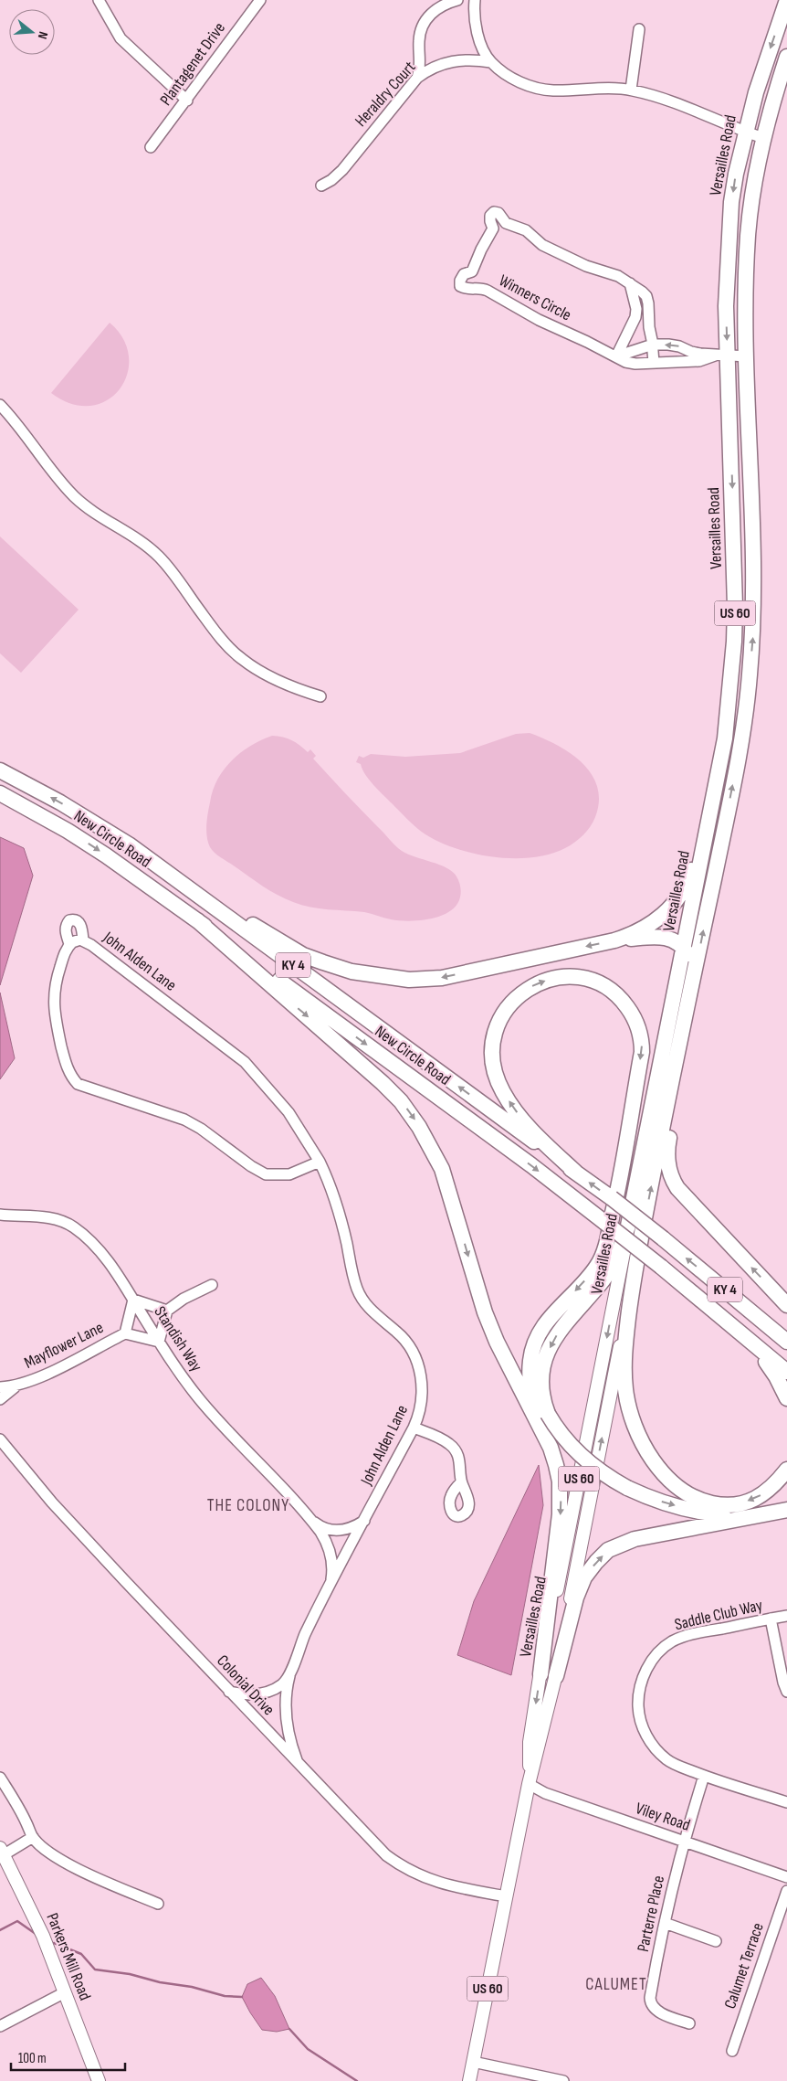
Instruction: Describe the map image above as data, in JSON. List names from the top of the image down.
{
  "streets": {
    "highway": [
      "Versailles Road",
      "US 60",
      "New Circle Road",
      "KY 4"
    ],
    "main road": ["Parkers Mill Road"],
    "street": [
      "Plantagenet Drive",
      "Heraldry Court",
      "Winners Circle",
      "John Alden Lane",
      "Standish Way",
      "Mayflower Lane",
      "Saddle Club Way",
      "Colonial Drive",
      "Viley Road",
      "Parterre Place",
      "Calumet Terrace"
    ]
  },
  "crossings": [
    ["Versailles Road", "Winners Circle"],
    ["Versailles Road", "Colonial Drive"],
    ["Versailles Road", "Viley Road"],
    ["John Alden Lane", "Standish Way"],
    ["John Alden Lane", "Colonial Drive"],
    ["Standish Way", "Mayflower Lane"],
    ["Viley Road", "Parterre Place"]
  ],
  "districts": ["THE COLONY", "CALUMET"],
  "scale_bar": "100 m",
  "north": "right"
}
